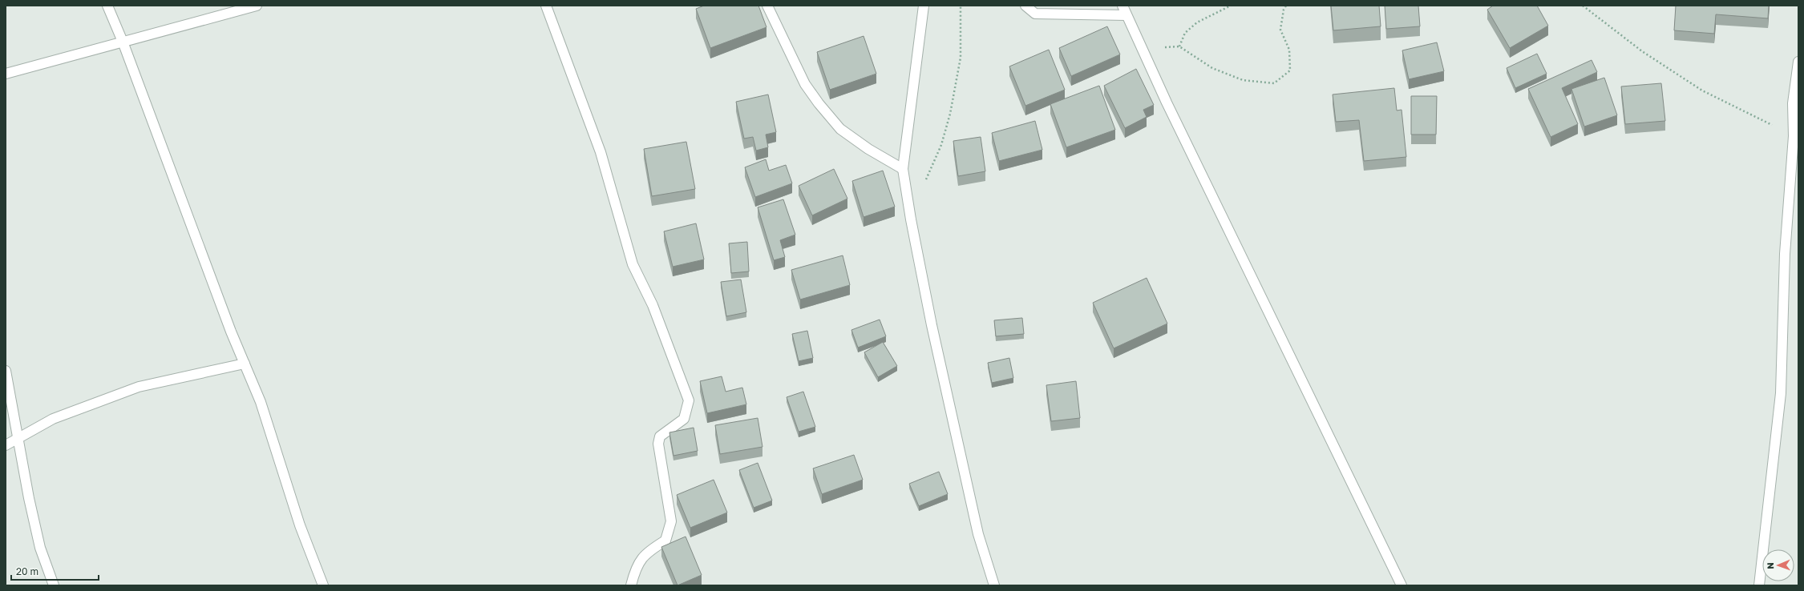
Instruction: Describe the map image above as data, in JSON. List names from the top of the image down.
{
  "scale_bar": "20 m",
  "north": "left"
}
